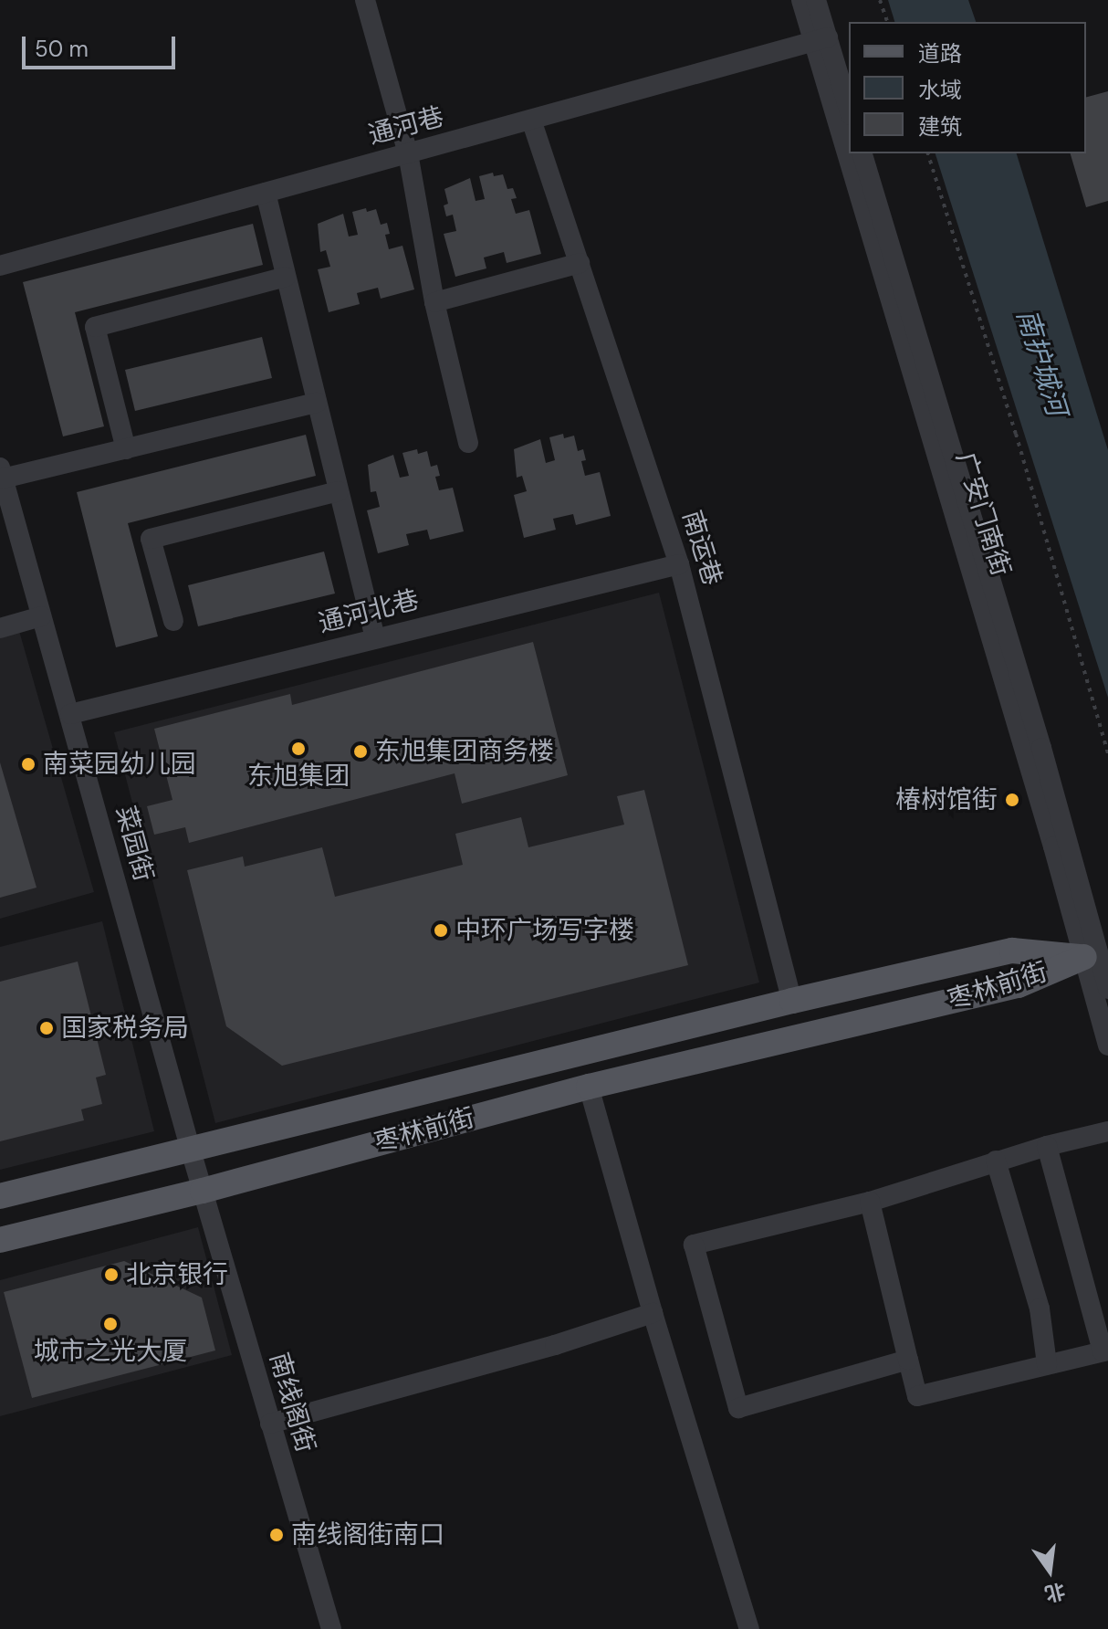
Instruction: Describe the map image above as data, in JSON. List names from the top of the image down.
{
  "streets": {
    "main road": ["枣林前街"],
    "street": [
      "通河巷",
      "广安门南街",
      "南运巷",
      "通河北巷",
      "菜园街",
      "南线阁街"
    ]
  },
  "crossings": [
    ["通河巷", "广安门南街"],
    ["通河巷", "南运巷"],
    ["广安门南街", "枣林前街"],
    ["南运巷", "通河北巷"],
    ["南运巷", "枣林前街"],
    ["通河北巷", "菜园街"],
    ["菜园街", "枣林前街"],
    ["菜园街", "南线阁街"],
    ["枣林前街", "南线阁街"]
  ],
  "water": ["南护城河"],
  "places": [
    "东旭集团",
    "东旭集团商务楼",
    "南菜园幼儿园",
    "椿树馆街",
    "中环广场写字楼",
    "国家税务局",
    "北京银行",
    "城市之光大厦",
    "南线阁街南口"
  ],
  "legend": ["道路", "水域", "建筑"],
  "scale_bar": "50 m",
  "north": "bottom"
}
